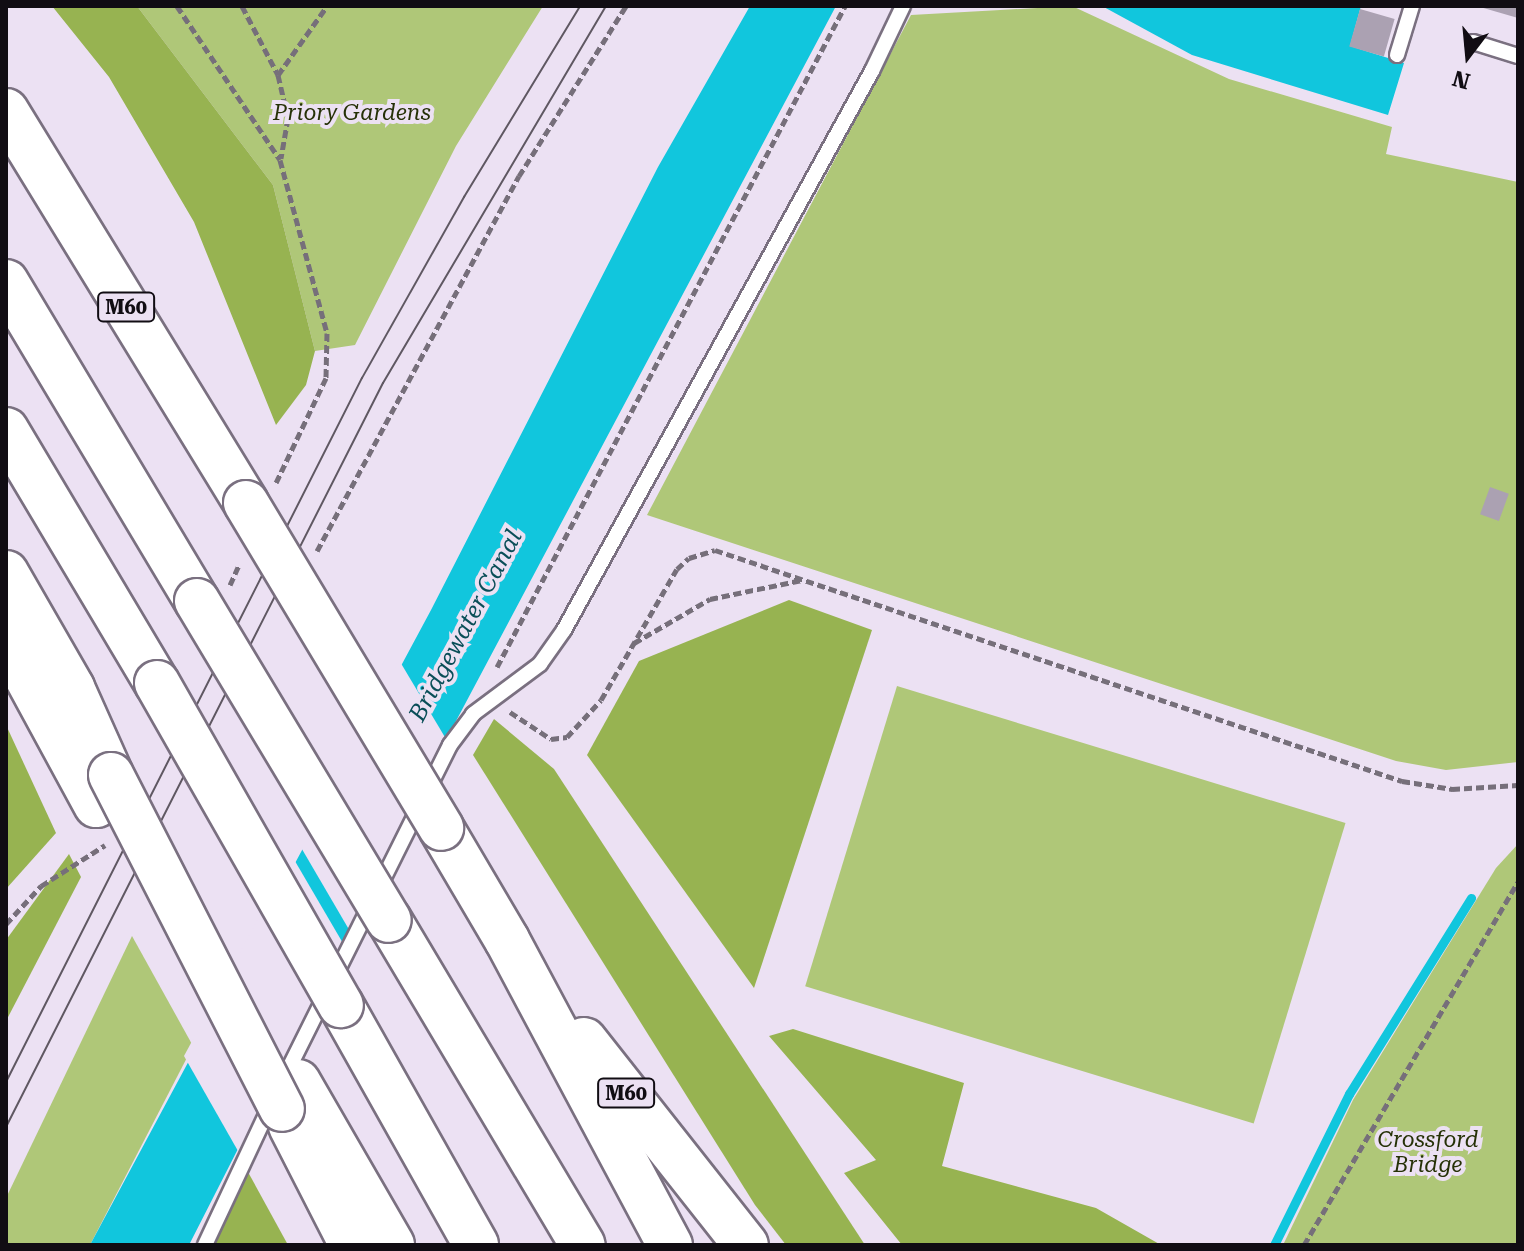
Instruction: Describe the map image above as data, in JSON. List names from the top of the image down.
{
  "streets": {
    "highway": ["M60"]
  },
  "water": ["Bridgewater Canal"],
  "parks": ["Priory Gardens", "Crossford Bridge"],
  "north": "bottom"
}
